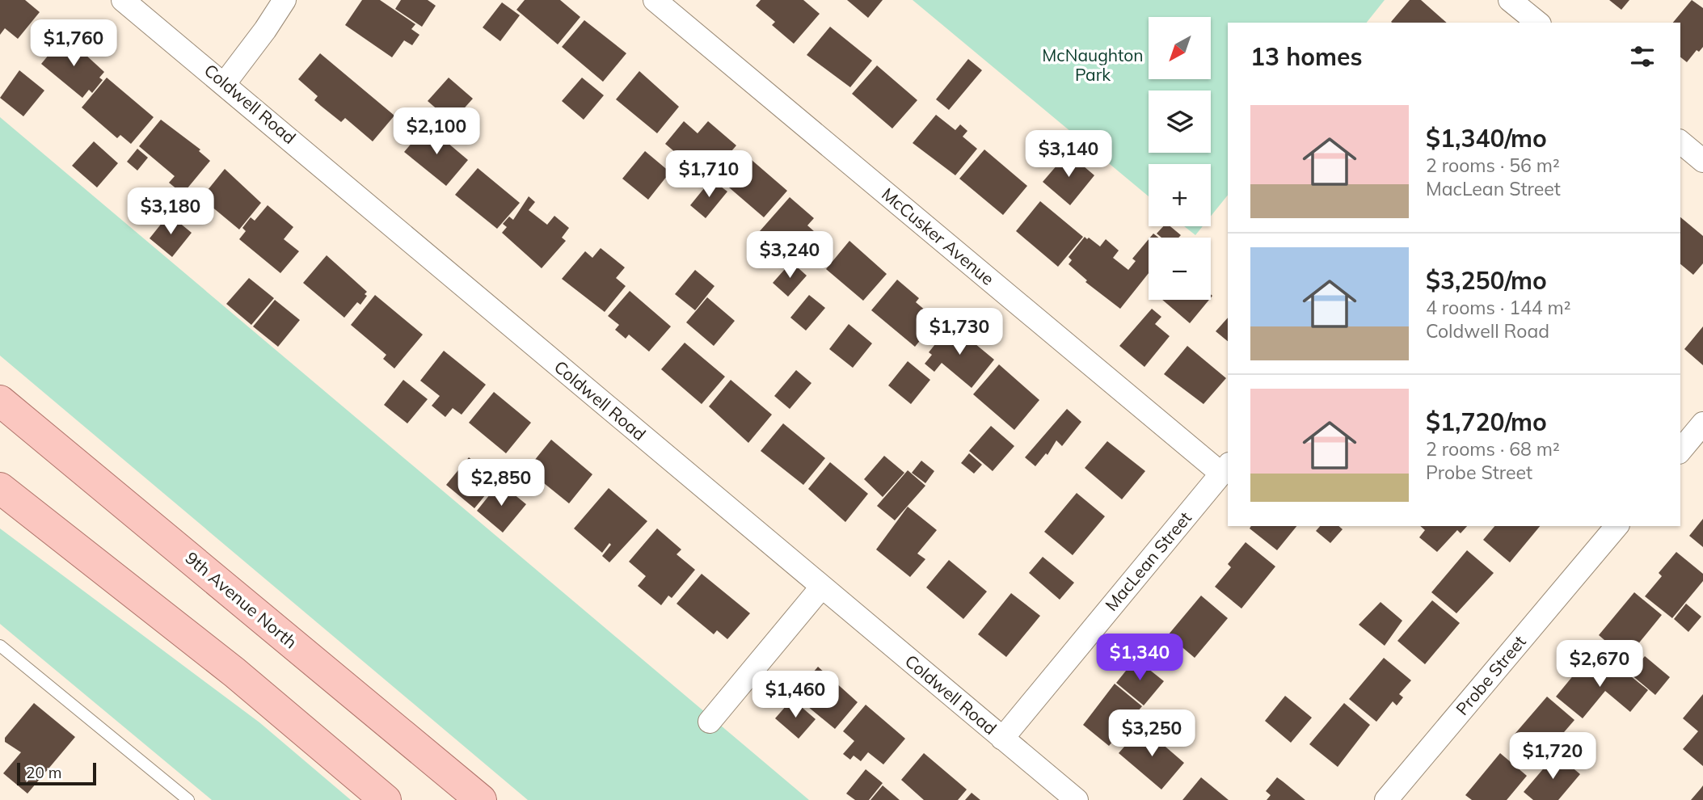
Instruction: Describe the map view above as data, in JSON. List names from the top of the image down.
{
  "streets": {
    "main road": ["9th Avenue North"],
    "street": [
      "Coldwell Road",
      "McCusker Avenue",
      "MacLean Street",
      "Probe Street"
    ]
  },
  "crossings": [
    ["Coldwell Road", "MacLean Street"],
    ["McCusker Avenue", "MacLean Street"]
  ],
  "parks": ["McNaughton Park"],
  "scale_bar": "20 m",
  "north": "bottom left",
  "page": {
    "map_buttons": ["+", "−"],
    "price": [
      "$1,760",
      "$2,100",
      "$3,140",
      "$1,710",
      "$3,180",
      "$3,240",
      "$1,730",
      "$2,850",
      "$1,340",
      "$2,670",
      "$1,460",
      "$3,250",
      "$1,720"
    ],
    "heading": "13 homes",
    "list": [
      {
        "name": "$1,340/mo",
        "note": "2 rooms · 56 m² · MacLean Street"
      },
      {
        "name": "$3,250/mo",
        "note": "4 rooms · 144 m² · Coldwell Road"
      },
      {
        "name": "$1,720/mo",
        "note": "2 rooms · 68 m² · Probe Street"
      }
    ],
    "scale": "20 m"
  }
}
